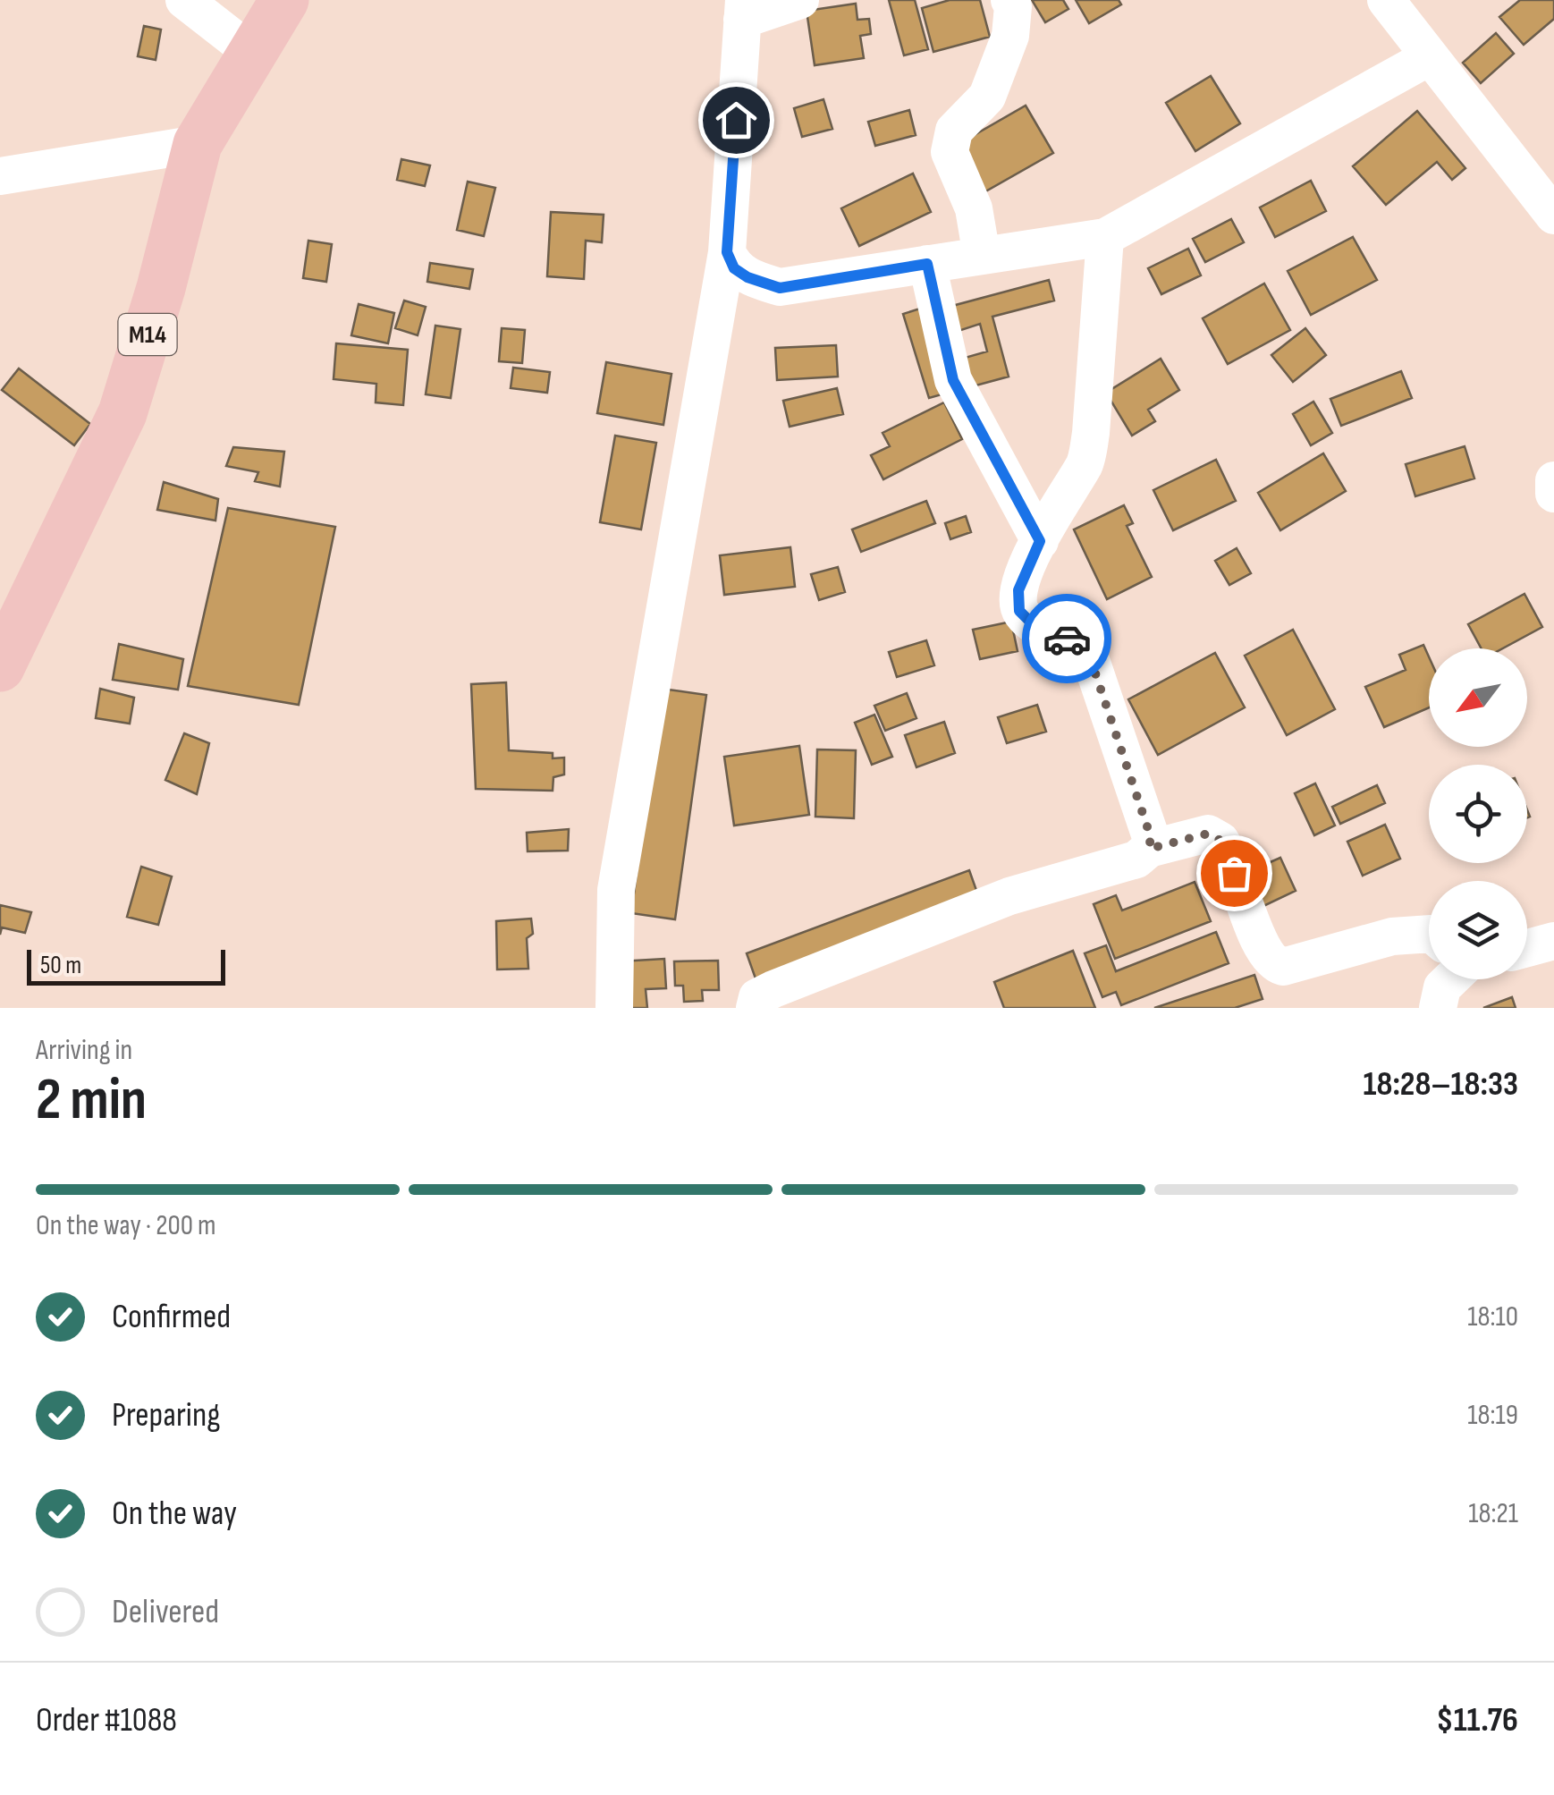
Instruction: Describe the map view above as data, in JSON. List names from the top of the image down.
{
  "streets": {
    "main road": ["M14"]
  },
  "scale_bar": "50 m",
  "north": "bottom left",
  "page": {
    "scale": "50 m",
    "heading": ["2 min", "Arriving in", "18:28–18:33"],
    "panel": ["Order #1088", "$11.76"],
    "bar": "On the way · 200 m",
    "list": [
      ["Confirmed", "18:10"],
      ["Preparing", "18:19"],
      ["On the way", "18:21"],
      "Delivered"
    ]
  }
}
